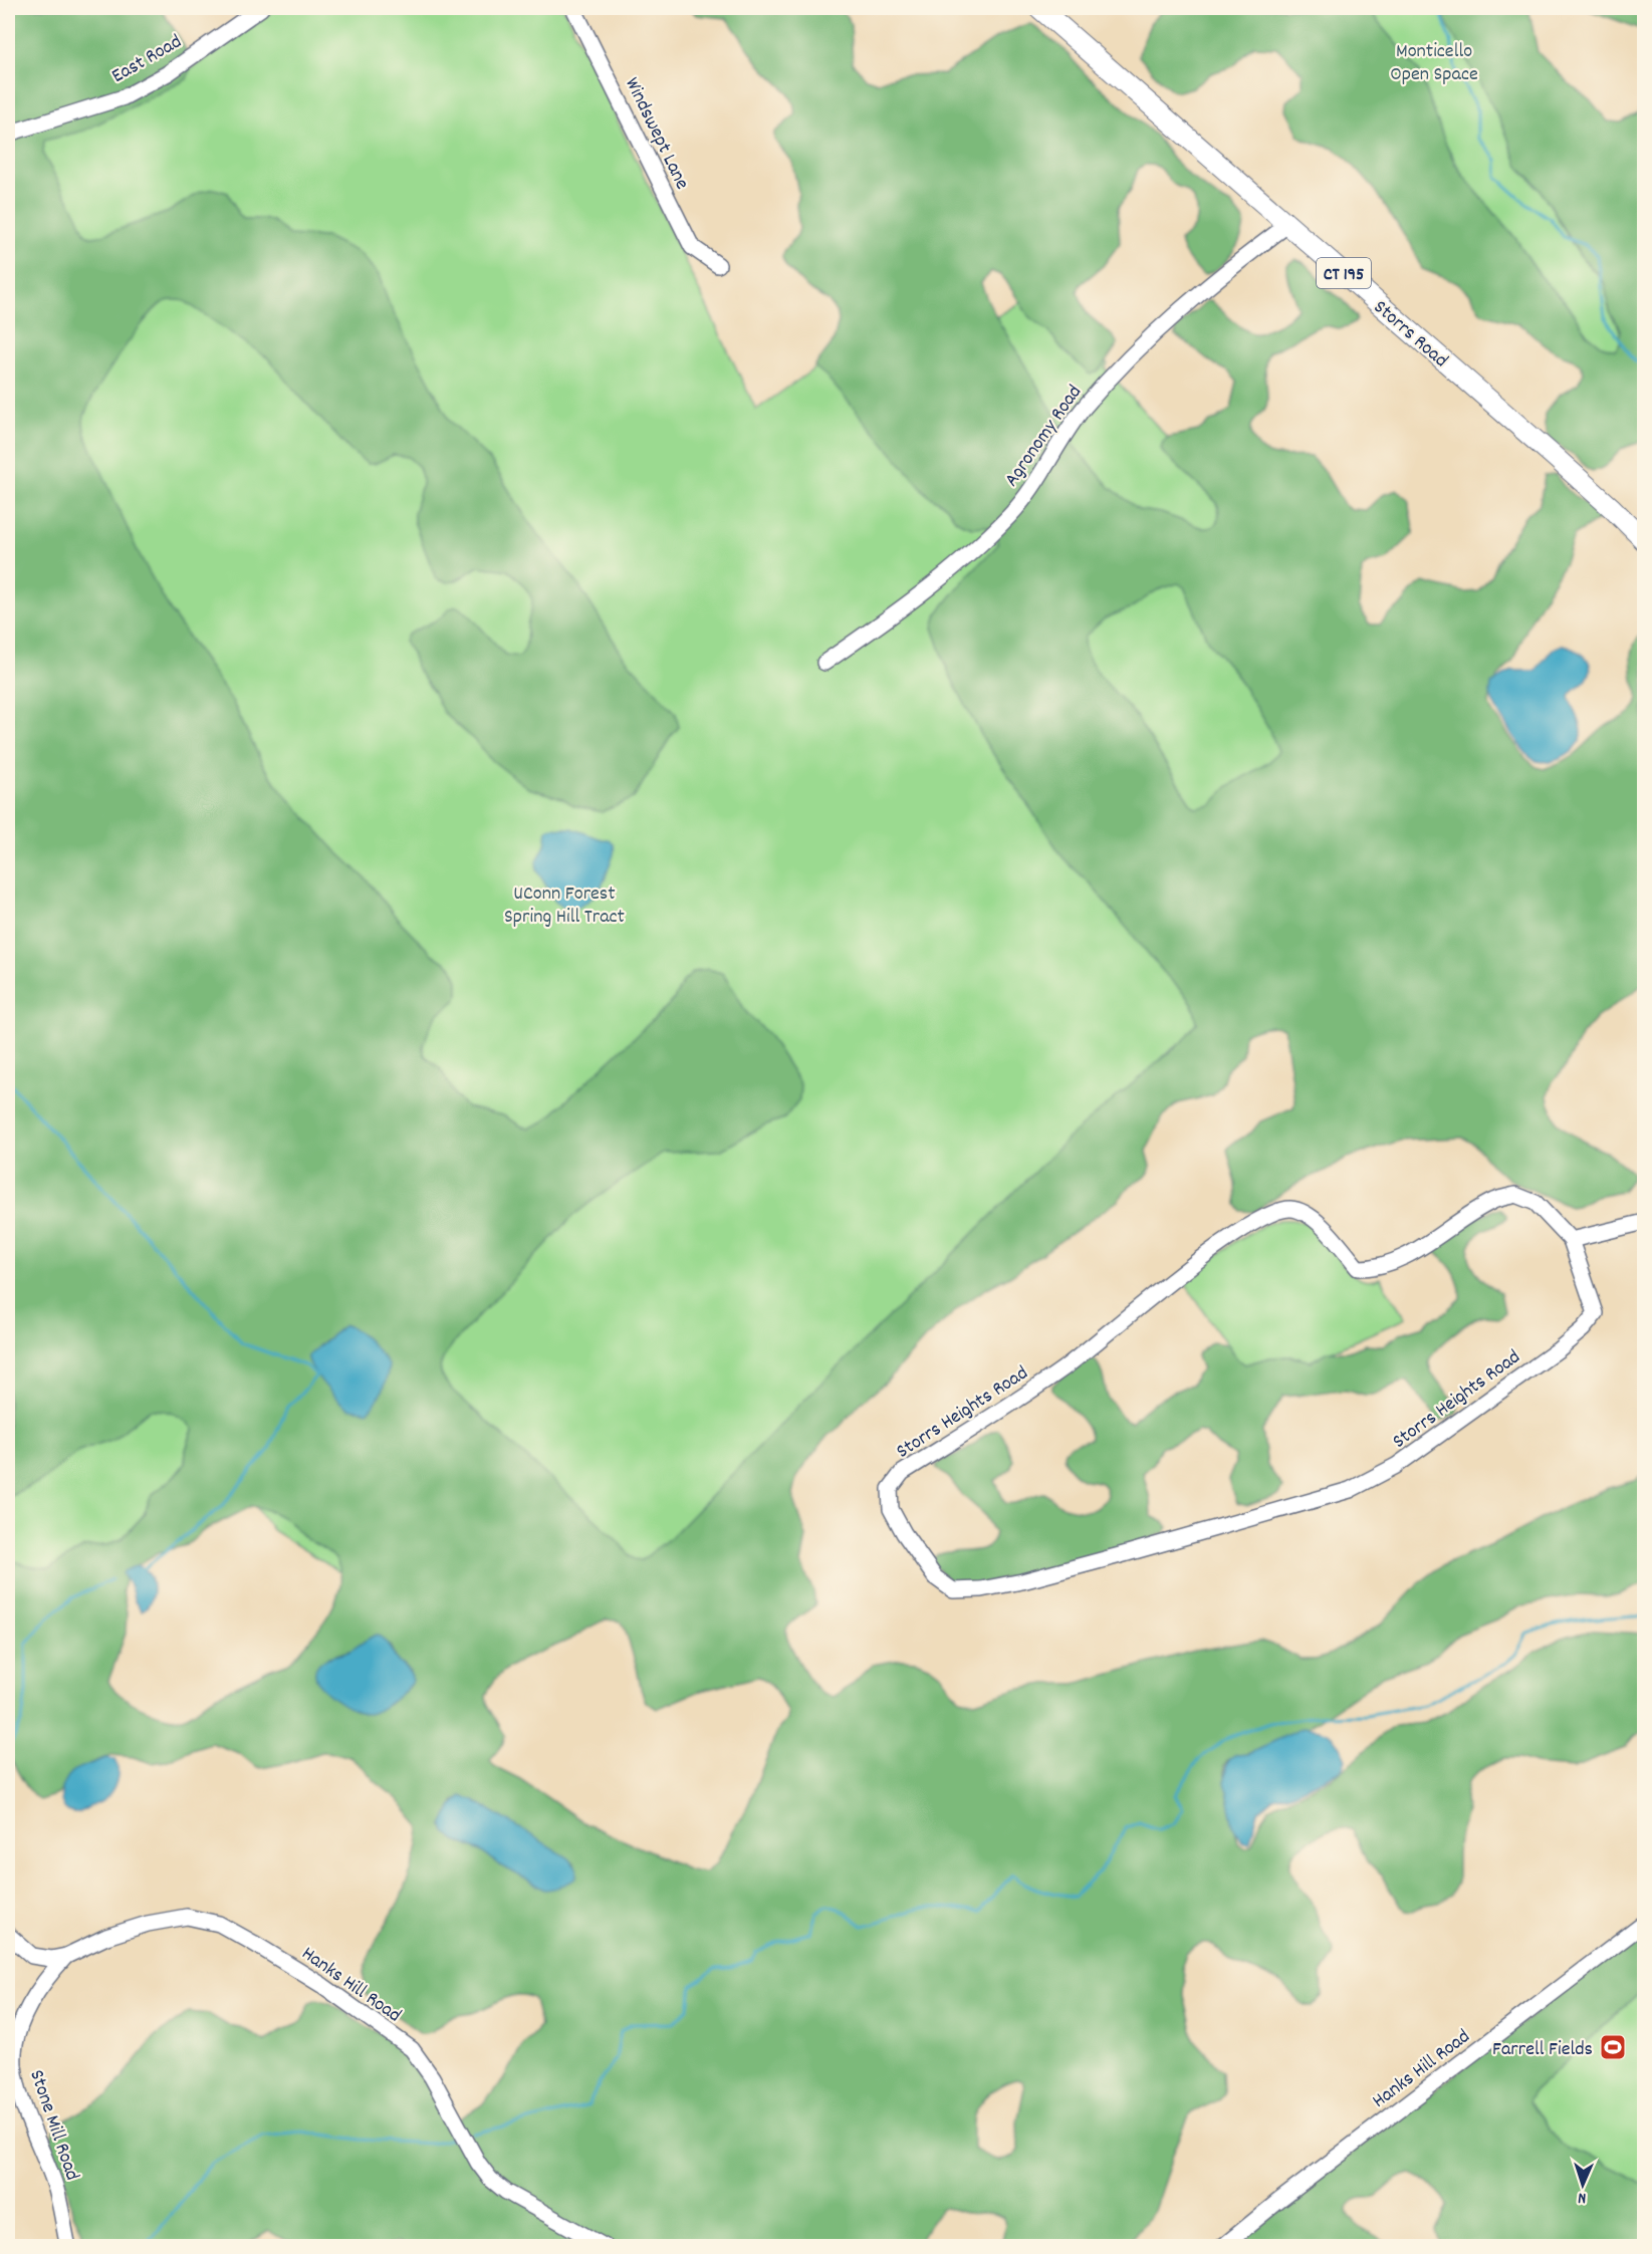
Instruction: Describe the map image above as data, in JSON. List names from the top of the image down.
{
  "streets": {
    "main road": ["CT 195", "Storrs Road"],
    "street": [
      "East Road",
      "Windswept Lane",
      "Agronomy Road",
      "Storrs Heights Road",
      "Hanks Hill Road",
      "Stone Mill Road"
    ]
  },
  "crossings": [
    ["Storrs Road", "Agronomy Road"],
    ["Hanks Hill Road", "Stone Mill Road"]
  ],
  "parks": ["Monticello Open Space", "UConn Forest Spring Hill Tract"],
  "places": {
    "sports": ["Farrell Fields"]
  },
  "north": "bottom"
}
